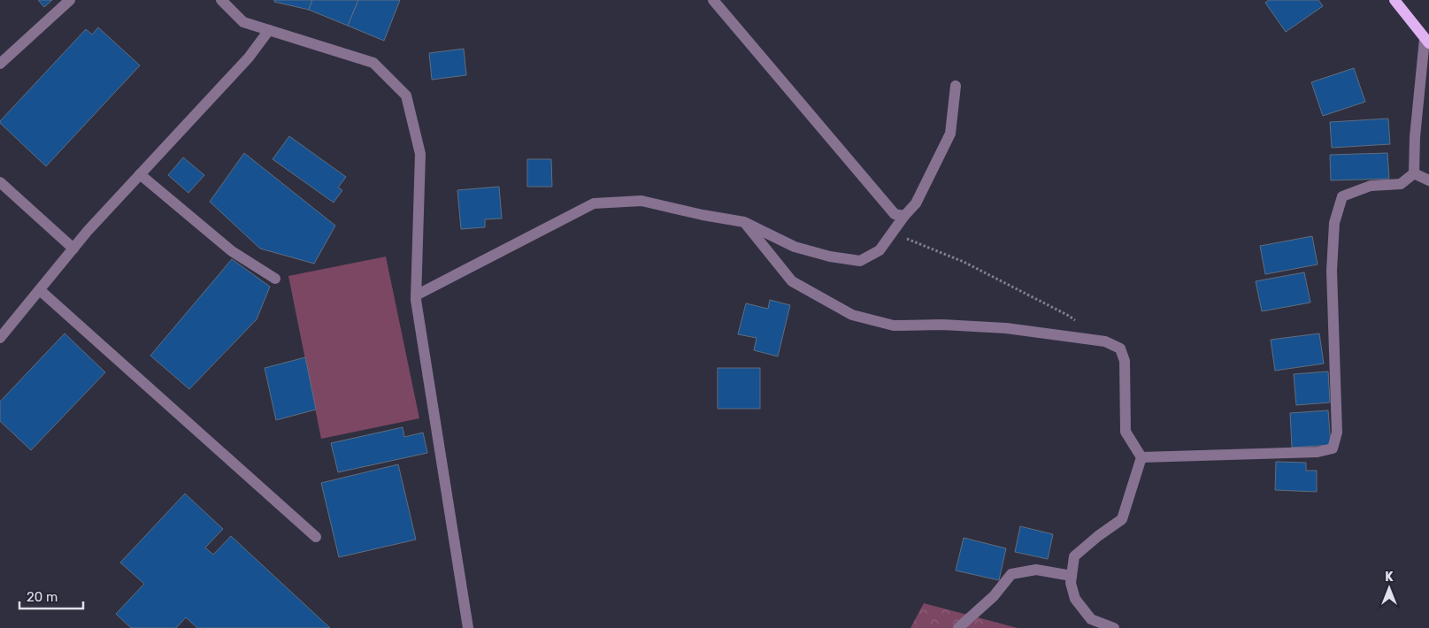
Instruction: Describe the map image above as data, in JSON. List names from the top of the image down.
{
  "scale_bar": "20 m",
  "north": "top"
}
